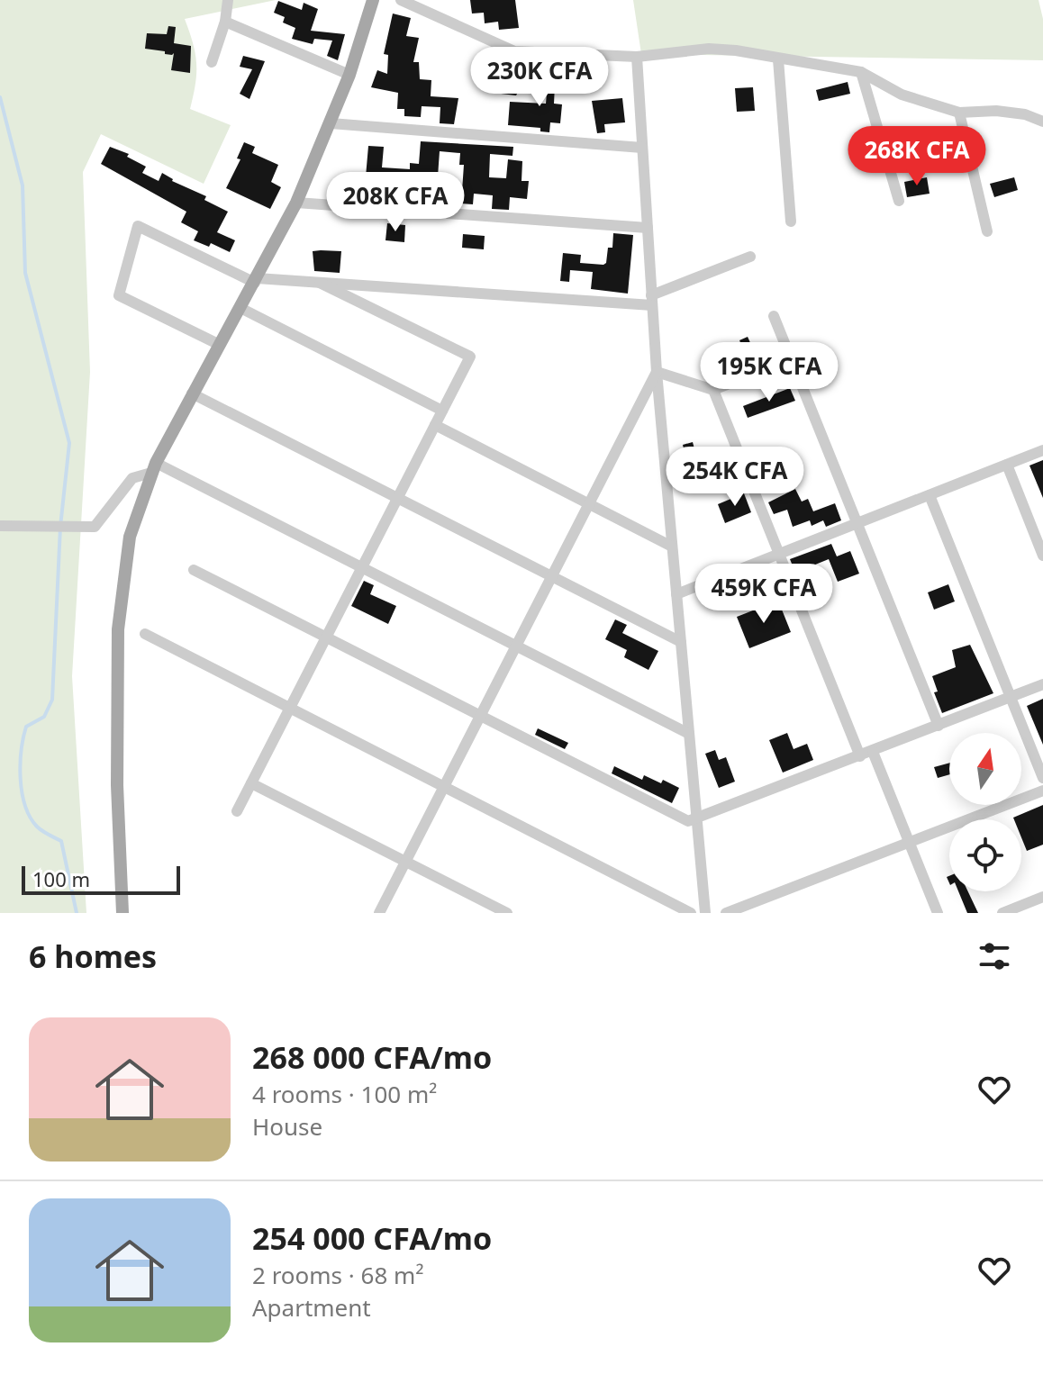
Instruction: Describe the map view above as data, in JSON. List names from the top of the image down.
{
  "scale_bar": "100 m",
  "north": "top",
  "page": {
    "price": [
      "230K CFA",
      "268K CFA",
      "208K CFA",
      "195K CFA",
      "254K CFA",
      "459K CFA"
    ],
    "scale": "100 m",
    "heading": "6 homes",
    "list": [
      {
        "name": "268 000 CFA/mo",
        "note": "4 rooms · 100 m² · House"
      },
      {
        "name": "254 000 CFA/mo",
        "note": "2 rooms · 68 m² · Apartment"
      }
    ]
  }
}
